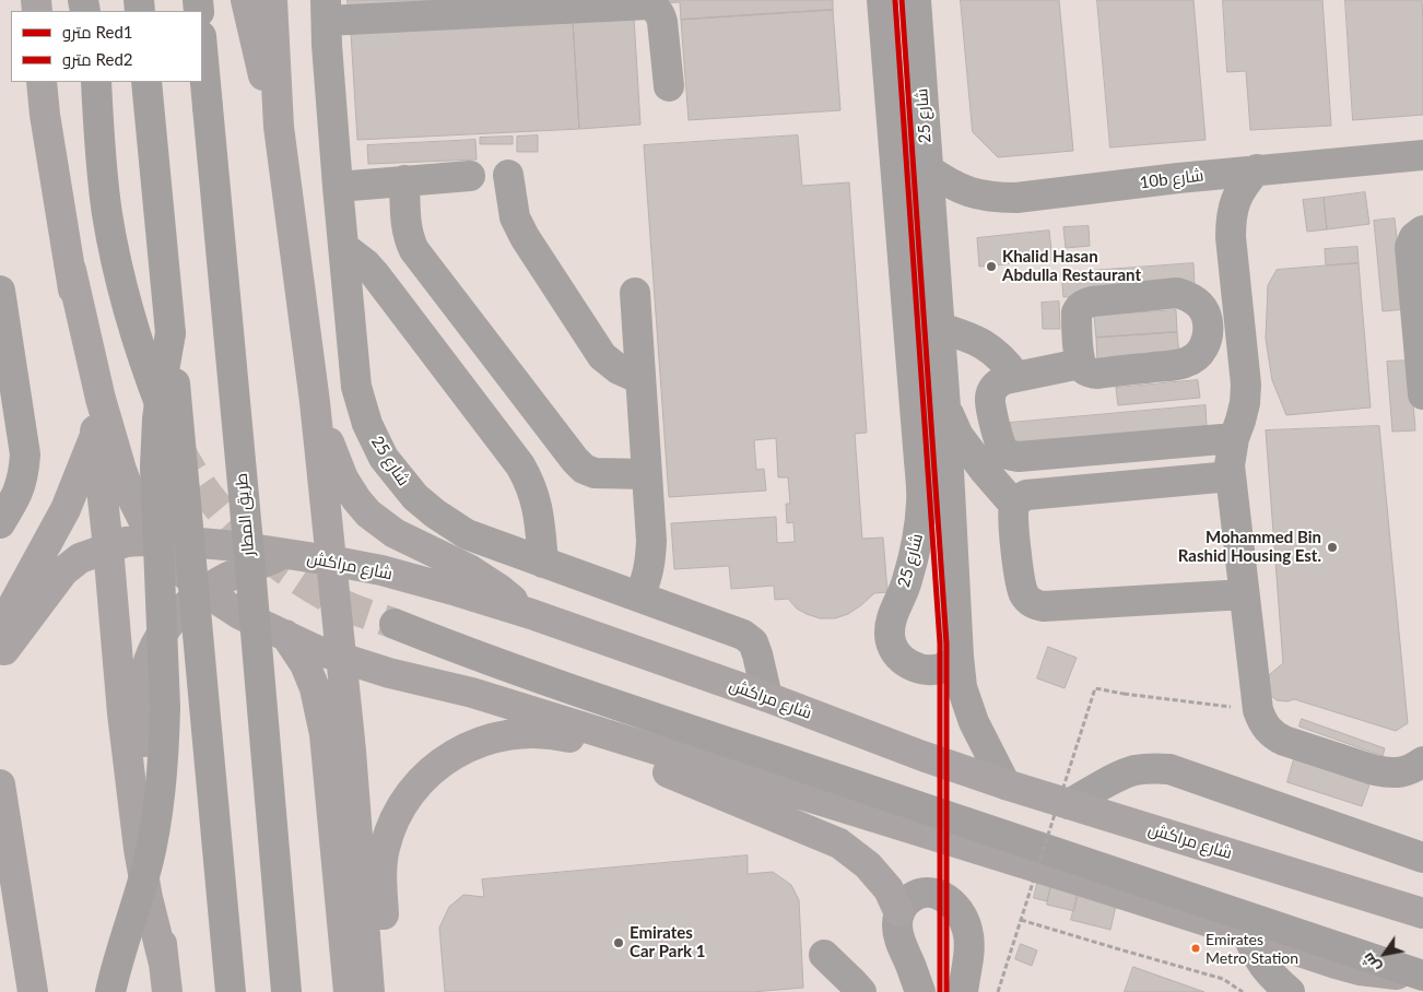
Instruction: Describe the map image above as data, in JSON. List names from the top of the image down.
{
  "streets": {
    "highway": ["طريق المطار"],
    "main road": ["شارع مراكش"],
    "street": ["شارع 25", "10b شارع"]
  },
  "crossings": [
    ["شارع 25", "10b شارع"],
    ["شارع 25", "شارع مراكش"]
  ],
  "places": [
    "Khalid Hasan Abdulla Restaurant",
    "Mohammed Bin Rashid Housing Est.",
    "Emirates Car Park 1",
    "Emirates Metro Station"
  ],
  "lines": ["metro line Red1", "metro line Red2"],
  "legend": ["مترو Red1", "مترو Red2"],
  "north": "bottom left"
}
